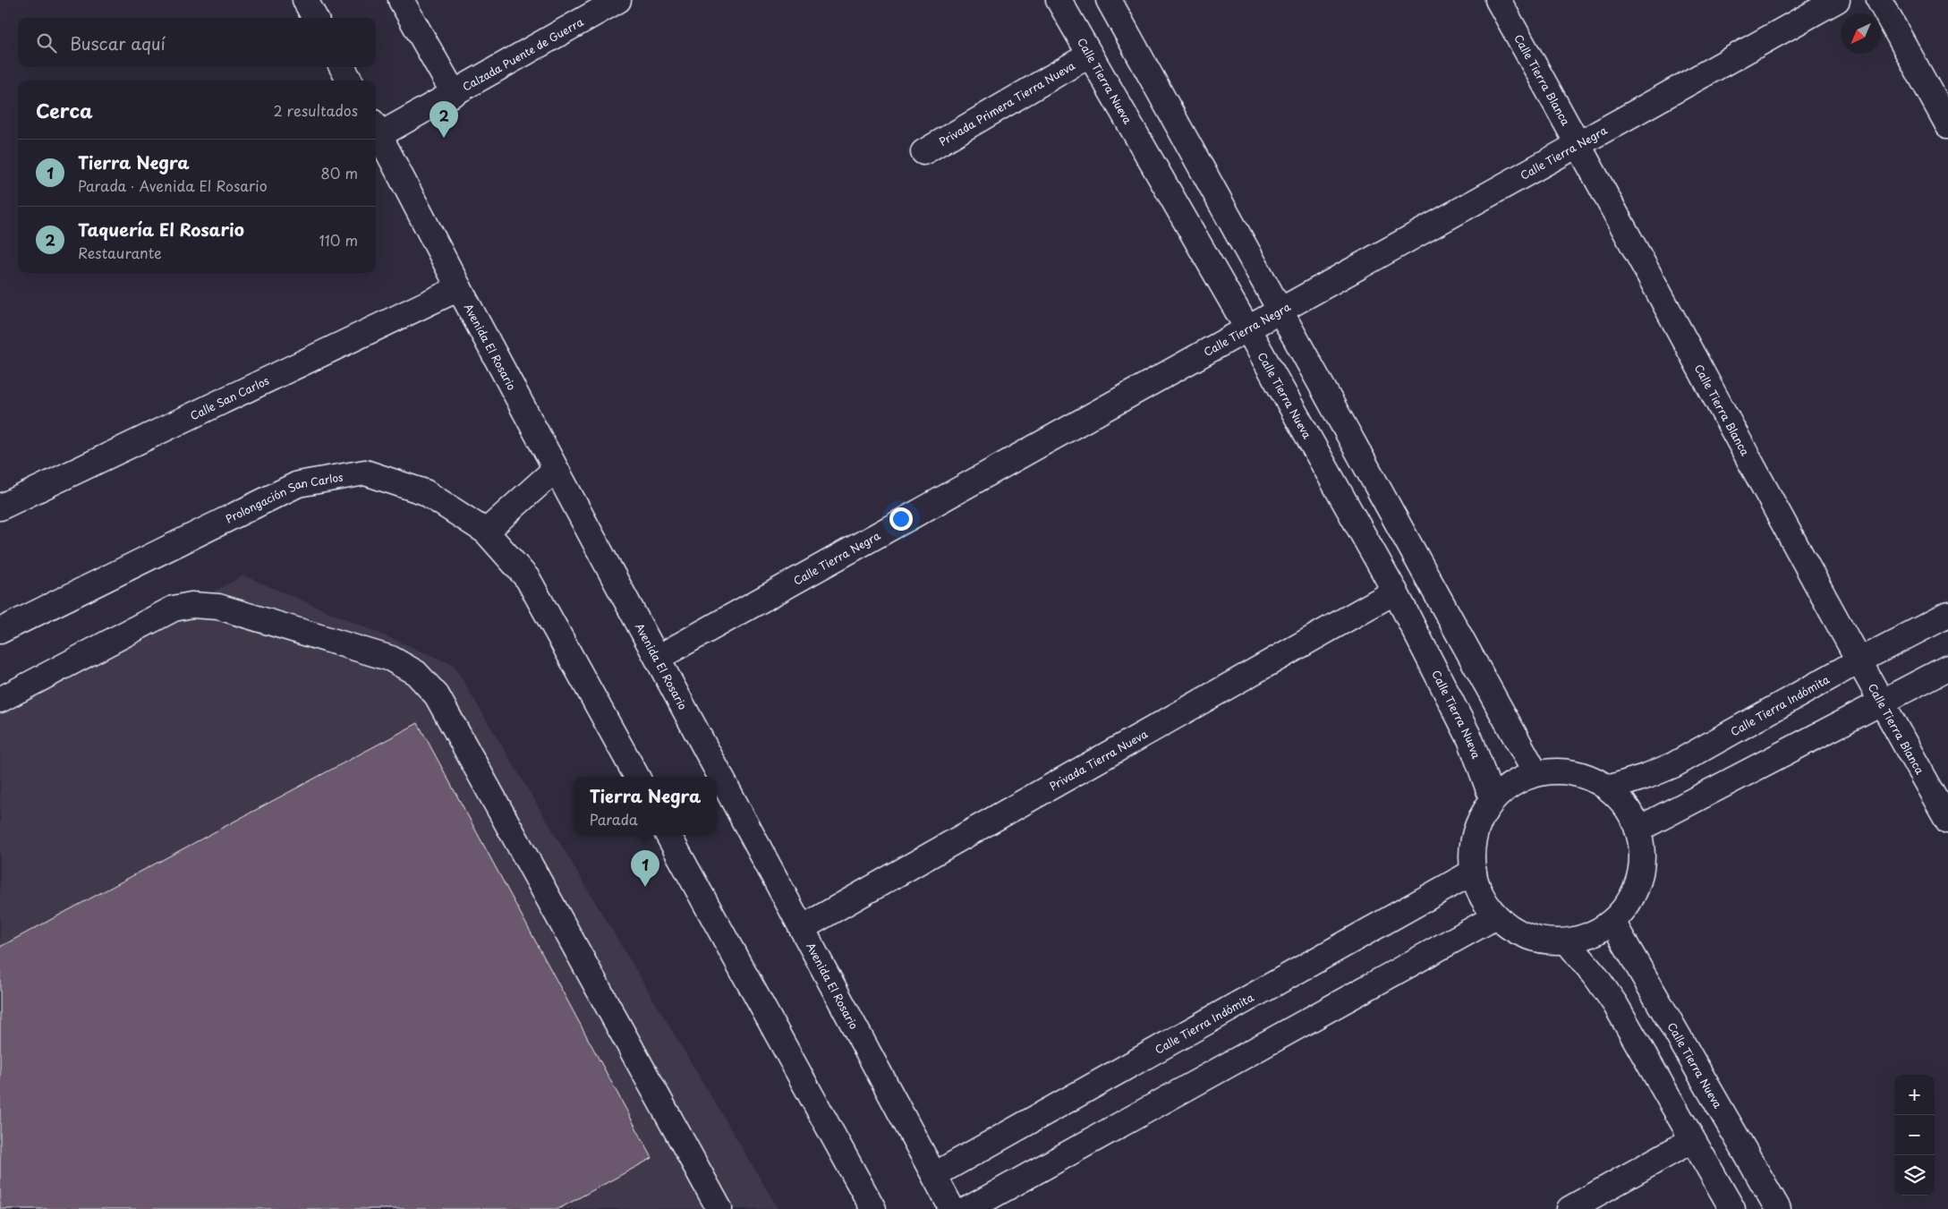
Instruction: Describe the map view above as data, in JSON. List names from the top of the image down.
{
  "streets": {
    "street": [
      "Calzada Puente de Guerra",
      "Calle Tierra Nueva",
      "Calle Tierra Blanca",
      "Privada Primera Tierra Nueva",
      "Calle Tierra Negra",
      "Avenida El Rosario",
      "Calle San Carlos",
      "Prolongación San Carlos",
      "Calle Tierra Indómita",
      "Privada Tierra Nueva"
    ]
  },
  "crossings": [
    ["Calzada Puente de Guerra", "Avenida El Rosario"],
    ["Calle Tierra Nueva", "Privada Primera Tierra Nueva"],
    ["Calle Tierra Nueva", "Calle Tierra Negra"],
    ["Calle Tierra Nueva", "Privada Tierra Nueva"],
    ["Calle Tierra Blanca", "Calle Tierra Negra"],
    ["Calle Tierra Blanca", "Calle Tierra Indómita"],
    ["Calle Tierra Negra", "Avenida El Rosario"],
    ["Avenida El Rosario", "Calle San Carlos"],
    ["Avenida El Rosario", "Calle Tierra Indómita"],
    ["Avenida El Rosario", "Privada Tierra Nueva"]
  ],
  "north": "bottom left",
  "page": {
    "search": "Buscar aquí",
    "heading": ["Cerca", "2 resultados"],
    "pins": ["2", "1"],
    "list": [
      {
        "mark": "1",
        "name": "Tierra Negra",
        "note": "Parada · Avenida El Rosario",
        "value": "80 m"
      },
      {
        "mark": "2",
        "name": "Taquería El Rosario",
        "note": "Restaurante",
        "value": "110 m"
      }
    ],
    "popup": ["Tierra Negra", "Parada"],
    "map_buttons": ["+", "−"]
  }
}
